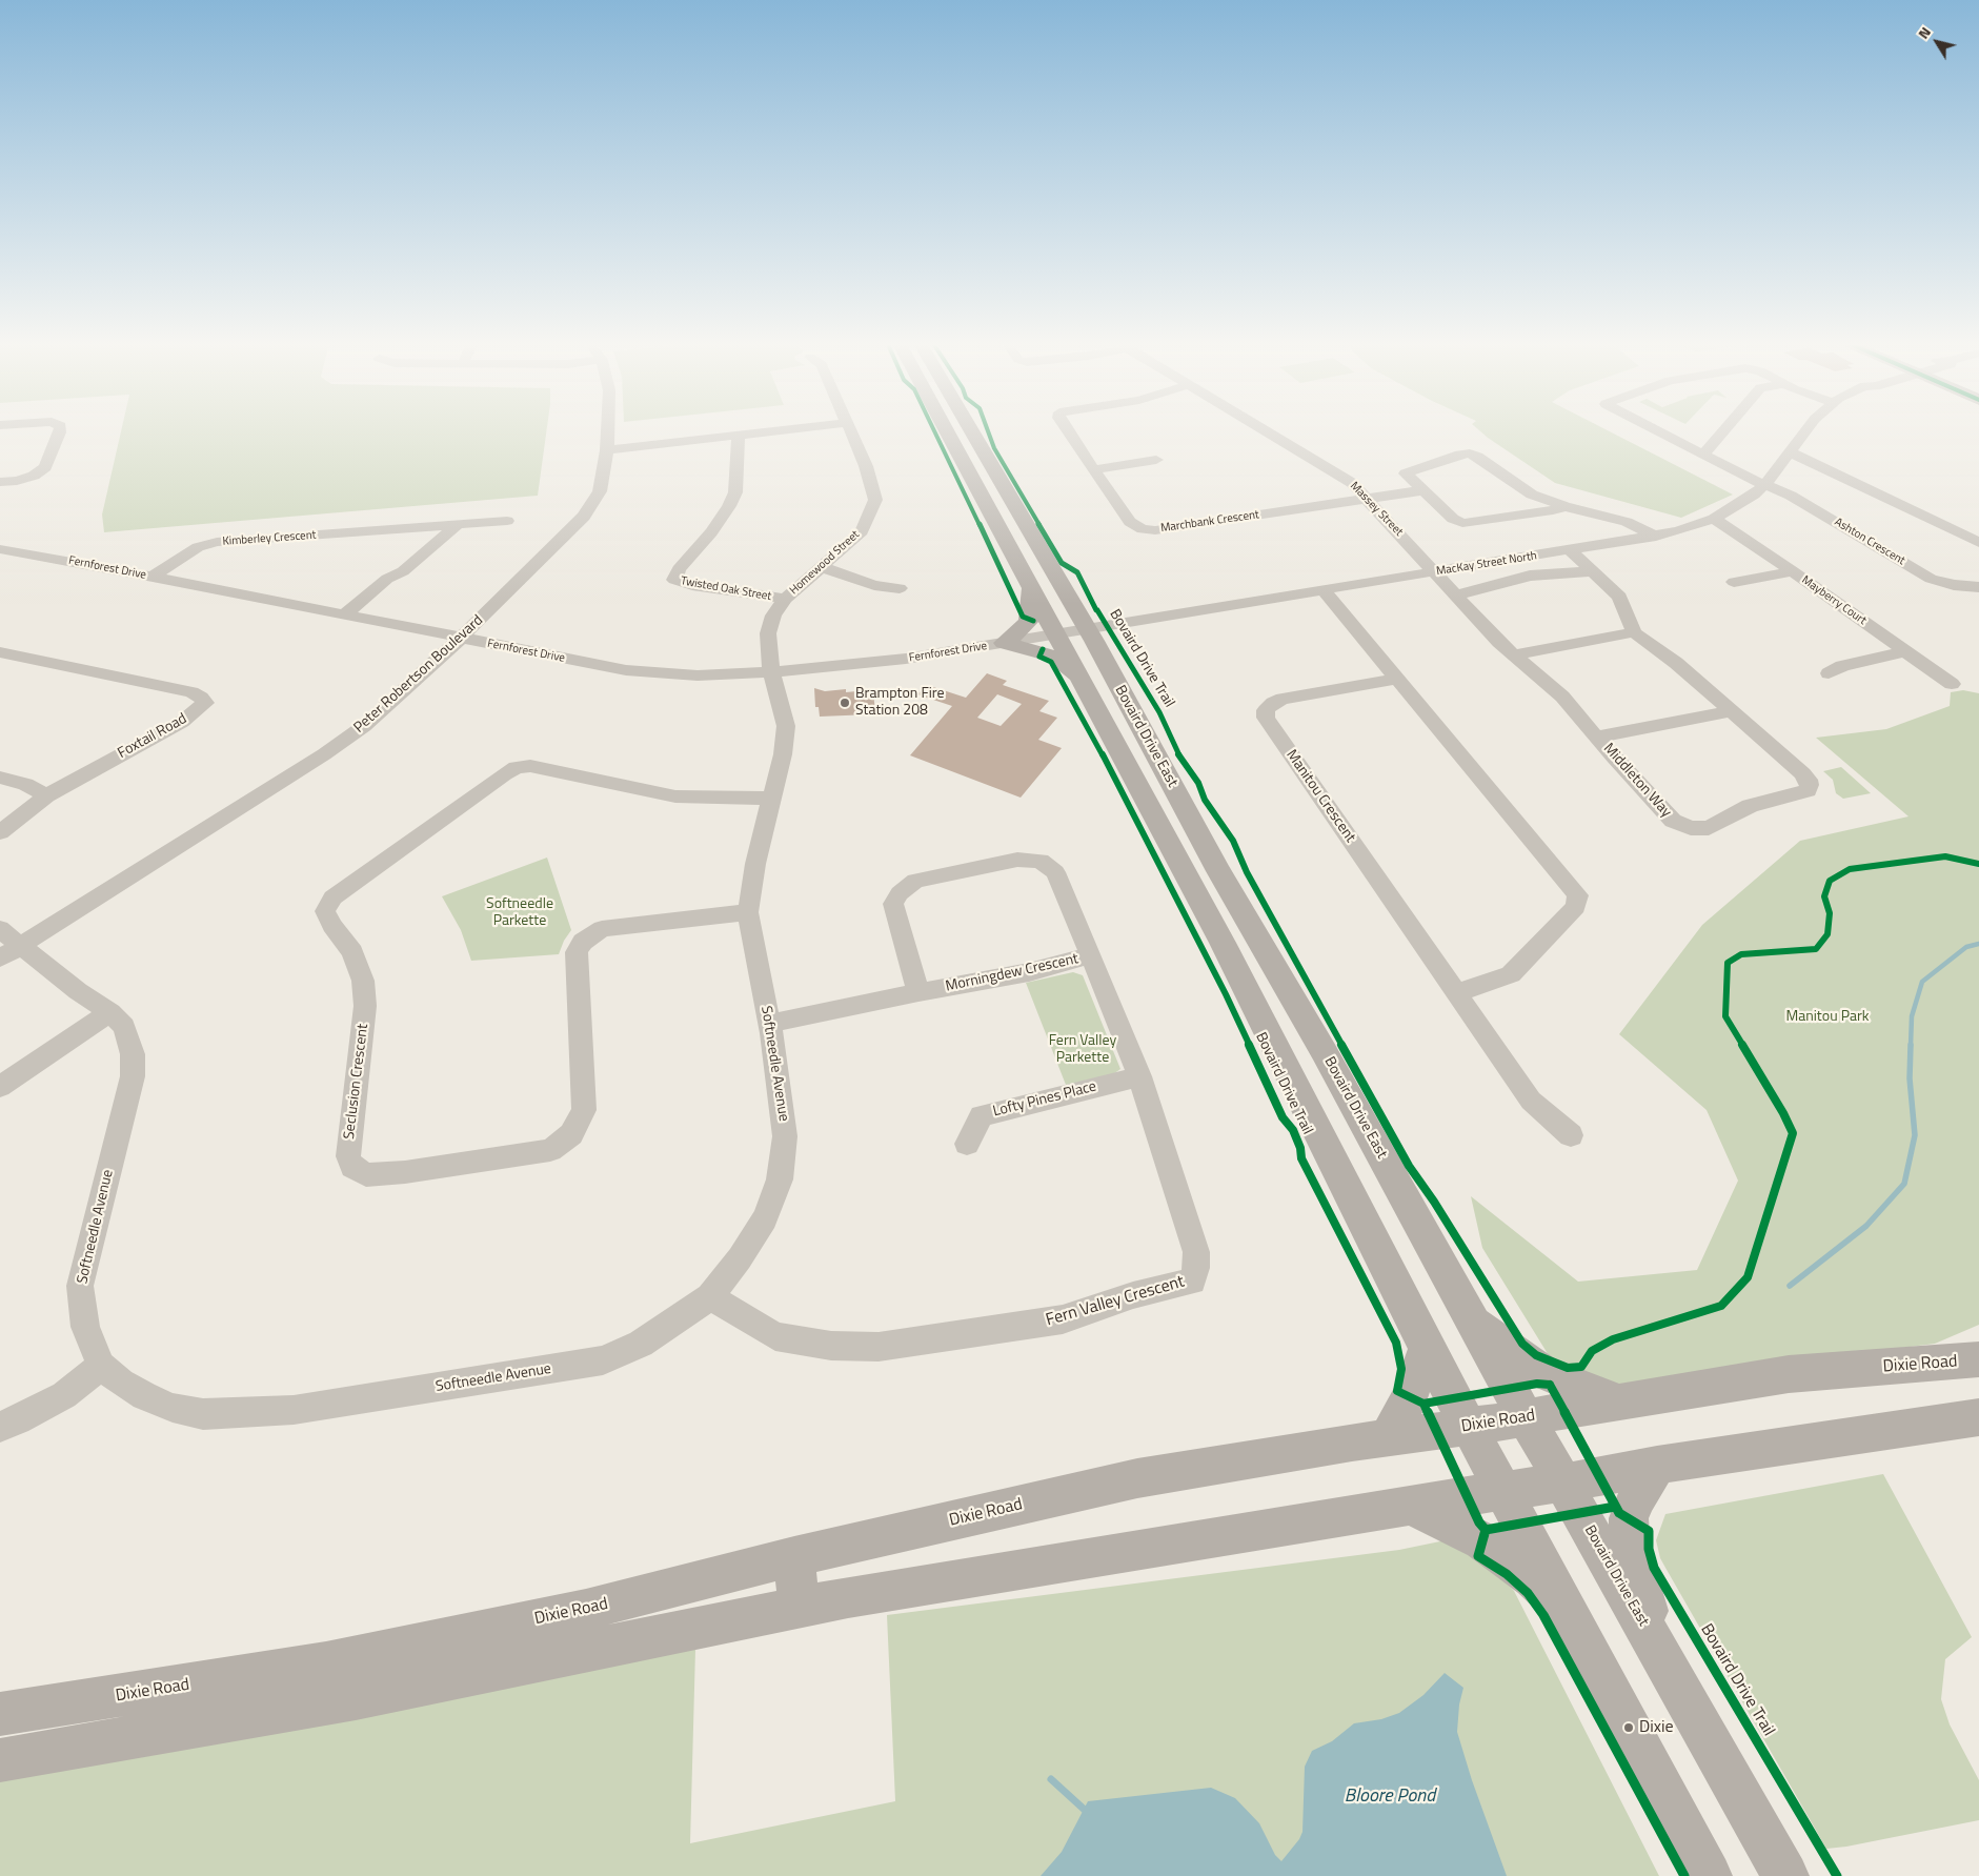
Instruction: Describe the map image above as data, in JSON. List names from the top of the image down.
{
  "streets": {
    "main road": ["Bovaird Drive East", "Dixie Road"],
    "street": [
      "Massey Street",
      "Marchbank Crescent",
      "Kimberley Crescent",
      "Ashton Crescent",
      "Homewood Street",
      "MacKay Street North",
      "Fernforest Drive",
      "Twisted Oak Street",
      "Mayberry Court",
      "Peter Robertson Boulevard",
      "Foxtail Road",
      "Middleton Way",
      "Manitou Crescent",
      "Morningdew Crescent",
      "Softneedle Avenue",
      "Seclusion Crescent",
      "Lofty Pines Place",
      "Fern Valley Crescent"
    ],
    "cycle path": ["Bovaird Drive Trail"]
  },
  "crossings": [
    ["Massey Street", "Marchbank Crescent"],
    ["Massey Street", "MacKay Street North"],
    ["Massey Street", "Middleton Way"],
    ["Kimberley Crescent", "Fernforest Drive"],
    ["Ashton Crescent", "MacKay Street North"],
    ["Homewood Street", "Fernforest Drive"],
    ["Homewood Street", "Twisted Oak Street"],
    ["Homewood Street", "Softneedle Avenue"],
    ["MacKay Street North", "Fernforest Drive"],
    ["MacKay Street North", "Mayberry Court"],
    ["MacKay Street North", "Bovaird Drive East"],
    ["MacKay Street North", "Middleton Way"],
    ["Fernforest Drive", "Peter Robertson Boulevard"],
    ["Fernforest Drive", "Bovaird Drive East"],
    ["Fernforest Drive", "Softneedle Avenue"],
    ["Peter Robertson Boulevard", "Softneedle Avenue"],
    ["Bovaird Drive East", "Dixie Road"],
    ["Morningdew Crescent", "Softneedle Avenue"],
    ["Morningdew Crescent", "Fern Valley Crescent"],
    ["Softneedle Avenue", "Seclusion Crescent"],
    ["Softneedle Avenue", "Fern Valley Crescent"],
    ["Lofty Pines Place", "Fern Valley Crescent"]
  ],
  "water": ["Bloore Pond"],
  "parks": ["Softneedle Parkette", "Manitou Park", "Fern Valley Parkette"],
  "places": ["Brampton Fire Station 208", "Dixie"],
  "north": "top left"
}
